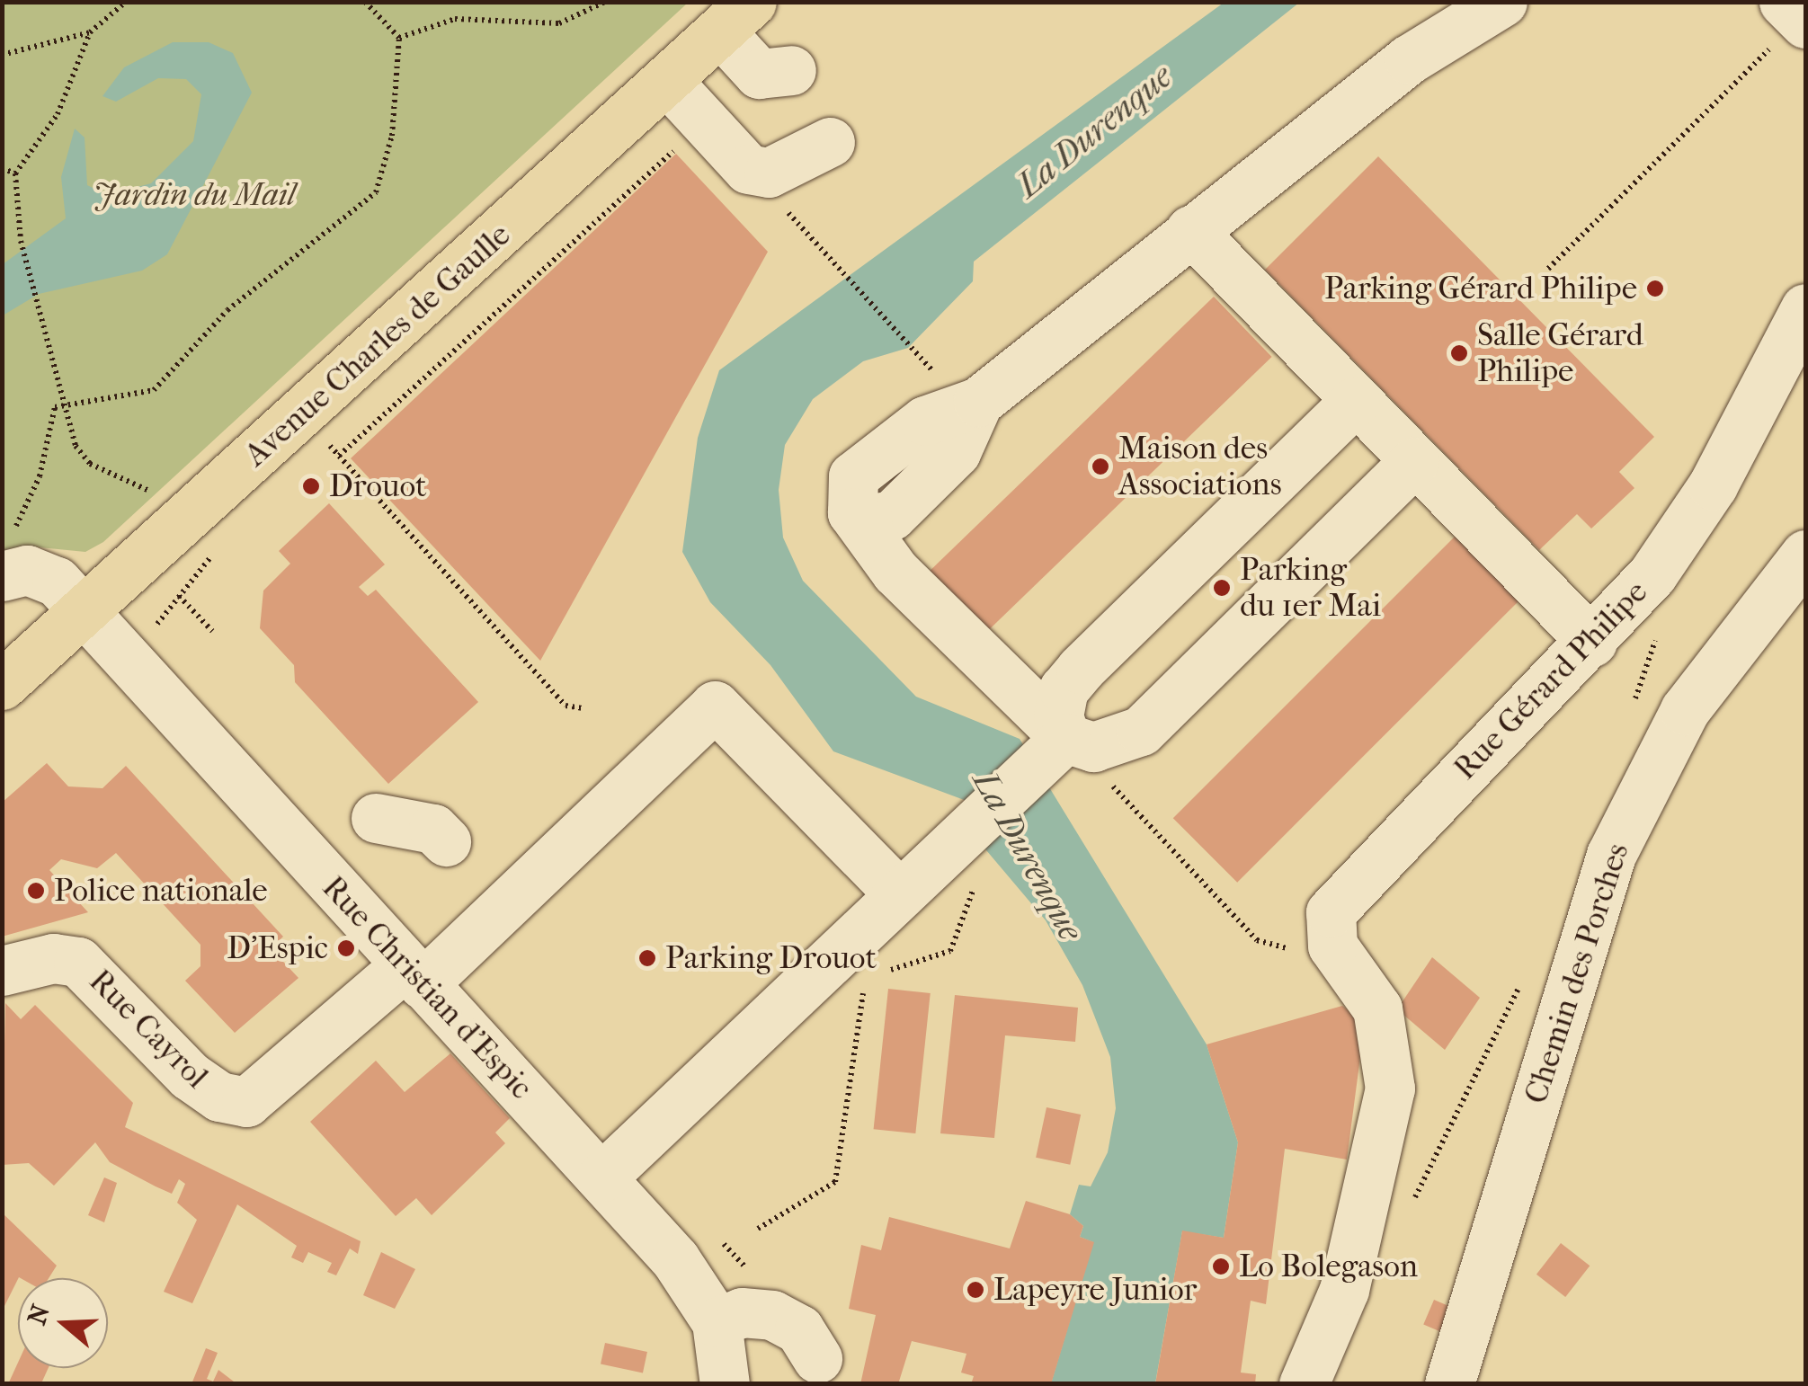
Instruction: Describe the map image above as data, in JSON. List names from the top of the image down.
{
  "streets": {
    "main road": ["Avenue Charles de Gaulle"],
    "street": [
      "Rue Gérard Philipe",
      "Chemin des Porches",
      "Rue Christian d'Espic",
      "Rue Cayrol"
    ]
  },
  "crossings": [
    ["Avenue Charles de Gaulle", "Rue Christian d'Espic"],
    ["Rue Christian d'Espic", "Rue Cayrol"]
  ],
  "water": ["La Durenque"],
  "parks": ["Jardin du Mail"],
  "places": [
    "Parking Gérard Philipe",
    "Salle Gérard Philipe",
    "Maison des Associations",
    "Drouot",
    "Parking du 1er Mai",
    "Police nationale",
    "D'Espic",
    "Parking Drouot",
    "Lo Bolegason",
    "Lapeyre Junior"
  ],
  "north": "left"
}
